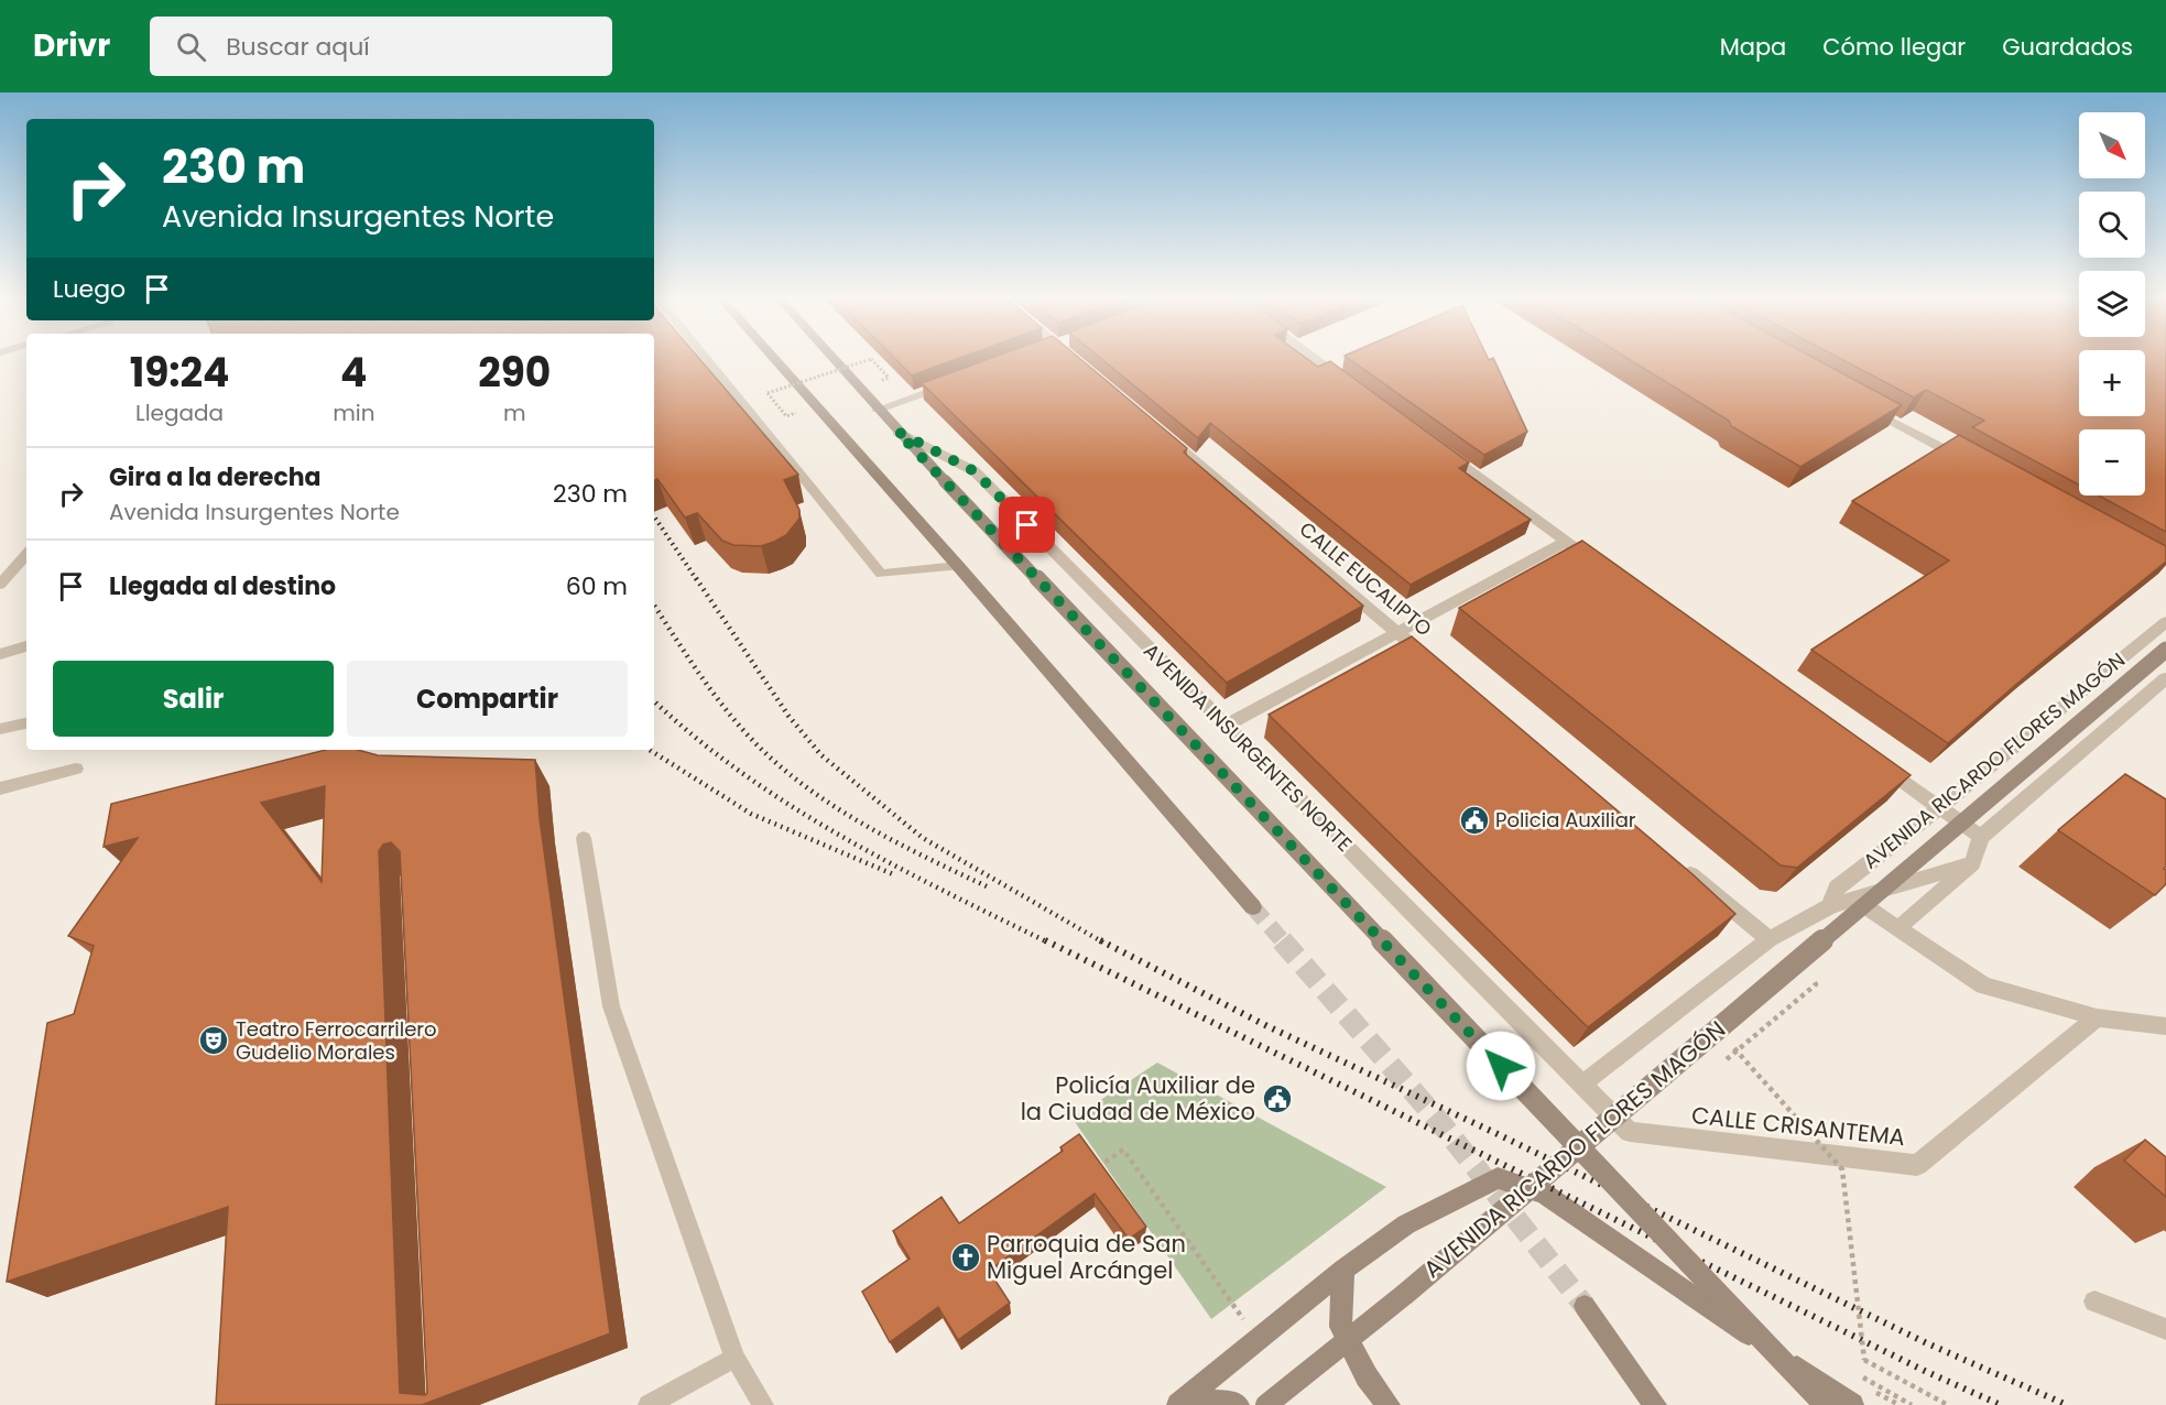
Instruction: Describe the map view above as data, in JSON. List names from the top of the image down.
{
  "streets": {
    "main road": ["AVENIDA INSURGENTES NORTE", "AVENIDA RICARDO FLORES MAGÓN"],
    "street": ["CALLE EUCALIPTO", "CALLE CRISANTEMA"]
  },
  "crossings": [
    ["AVENIDA INSURGENTES NORTE", "AVENIDA RICARDO FLORES MAGÓN"],
    ["AVENIDA INSURGENTES NORTE", "CALLE CRISANTEMA"],
    ["AVENIDA RICARDO FLORES MAGÓN", "CALLE CRISANTEMA"]
  ],
  "places": {
    "public building": ["Policia Auxiliar", "Policía Auxiliar de la Ciudad de México"],
    "theatre": ["Teatro Ferrocarrilero Gudelio Morales"],
    "church": ["Parroquia de San Miguel Arcángel"]
  },
  "north": "bottom right",
  "page": {
    "header": "Drivr",
    "search": "Buscar aquí",
    "nav": ["Mapa", "Cómo llegar", "Guardados"],
    "map_buttons": ["+", "−"],
    "turn": ["230 m", "Avenida Insurgentes Norte"],
    "then": "Luego",
    "eta": [
      "19:24",
      "Llegada",
      "4",
      "min",
      "290",
      "m"
    ],
    "list": [
      {
        "name": "Gira a la derecha",
        "note": "Avenida Insurgentes Norte",
        "value": "230 m"
      },
      {
        "name": "Llegada al destino",
        "value": "60 m"
      }
    ],
    "buttons": ["Salir", "Compartir"]
  }
}
